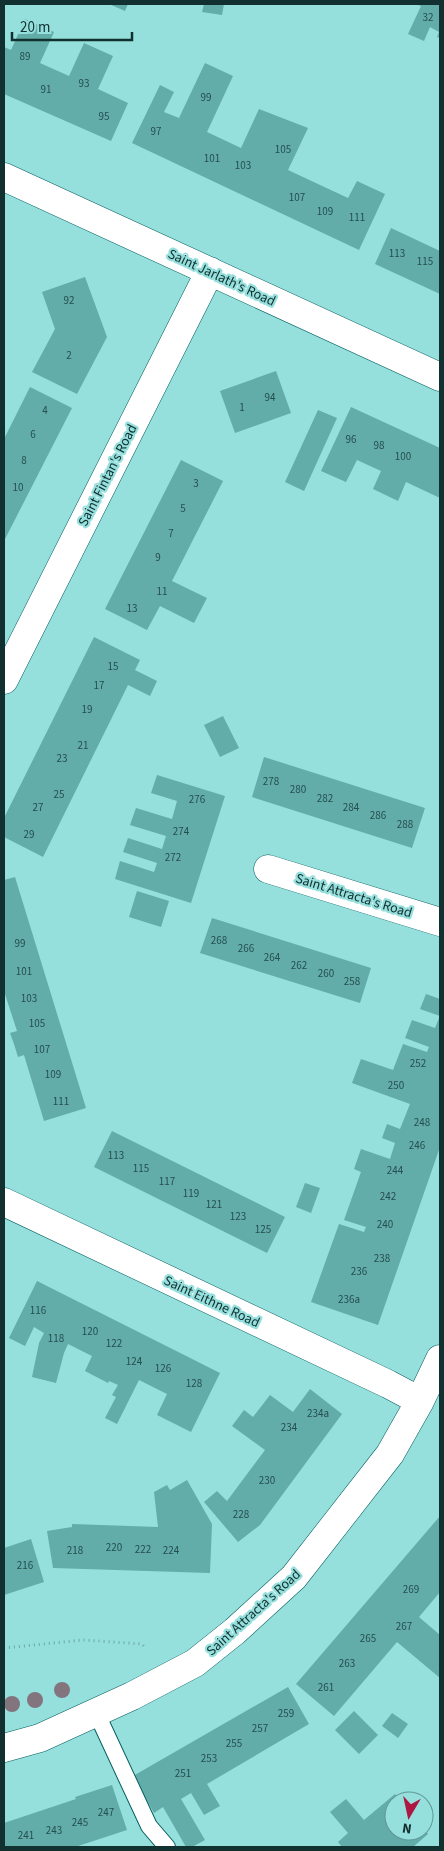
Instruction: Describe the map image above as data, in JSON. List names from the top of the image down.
{
  "streets": {
    "street": [
      "Saint Jarlath's Road",
      "Saint Fintan's Road",
      "Saint Attracta's Road",
      "Saint Eithne Road"
    ]
  },
  "crossings": [
    ["Saint Jarlath's Road", "Saint Fintan's Road"],
    ["Saint Attracta's Road", "Saint Eithne Road"]
  ],
  "house_numbers": [
    "32",
    "89",
    "93",
    "91",
    "99",
    "95",
    "97",
    "105",
    "101",
    "103",
    "107",
    "109",
    "111",
    "113",
    "115",
    "92",
    "2",
    "94",
    "1",
    "4",
    "6",
    "96",
    "98",
    "100",
    "8",
    "3",
    "10",
    "5",
    "7",
    "9",
    "11",
    "13",
    "15",
    "17",
    "19",
    "21",
    "23",
    "278",
    "280",
    "25",
    "282",
    "276",
    "27",
    "284",
    "286",
    "288",
    "274",
    "29",
    "272",
    "268",
    "99",
    "266",
    "264",
    "262",
    "101",
    "260",
    "258",
    "103",
    "105",
    "107",
    "252",
    "109",
    "250",
    "111",
    "248",
    "246",
    "113",
    "115",
    "244",
    "117",
    "119",
    "242",
    "121",
    "123",
    "240",
    "125",
    "238",
    "236",
    "236a",
    "116",
    "120",
    "118",
    "122",
    "124",
    "126",
    "128",
    "234a",
    "234",
    "230",
    "228",
    "220",
    "222",
    "218",
    "224",
    "216",
    "269",
    "267",
    "265",
    "263",
    "261",
    "259",
    "257",
    "255",
    "253",
    "251",
    "247",
    "245",
    "243",
    "241"
  ],
  "scale_bar": "20 m",
  "north": "bottom"
}
